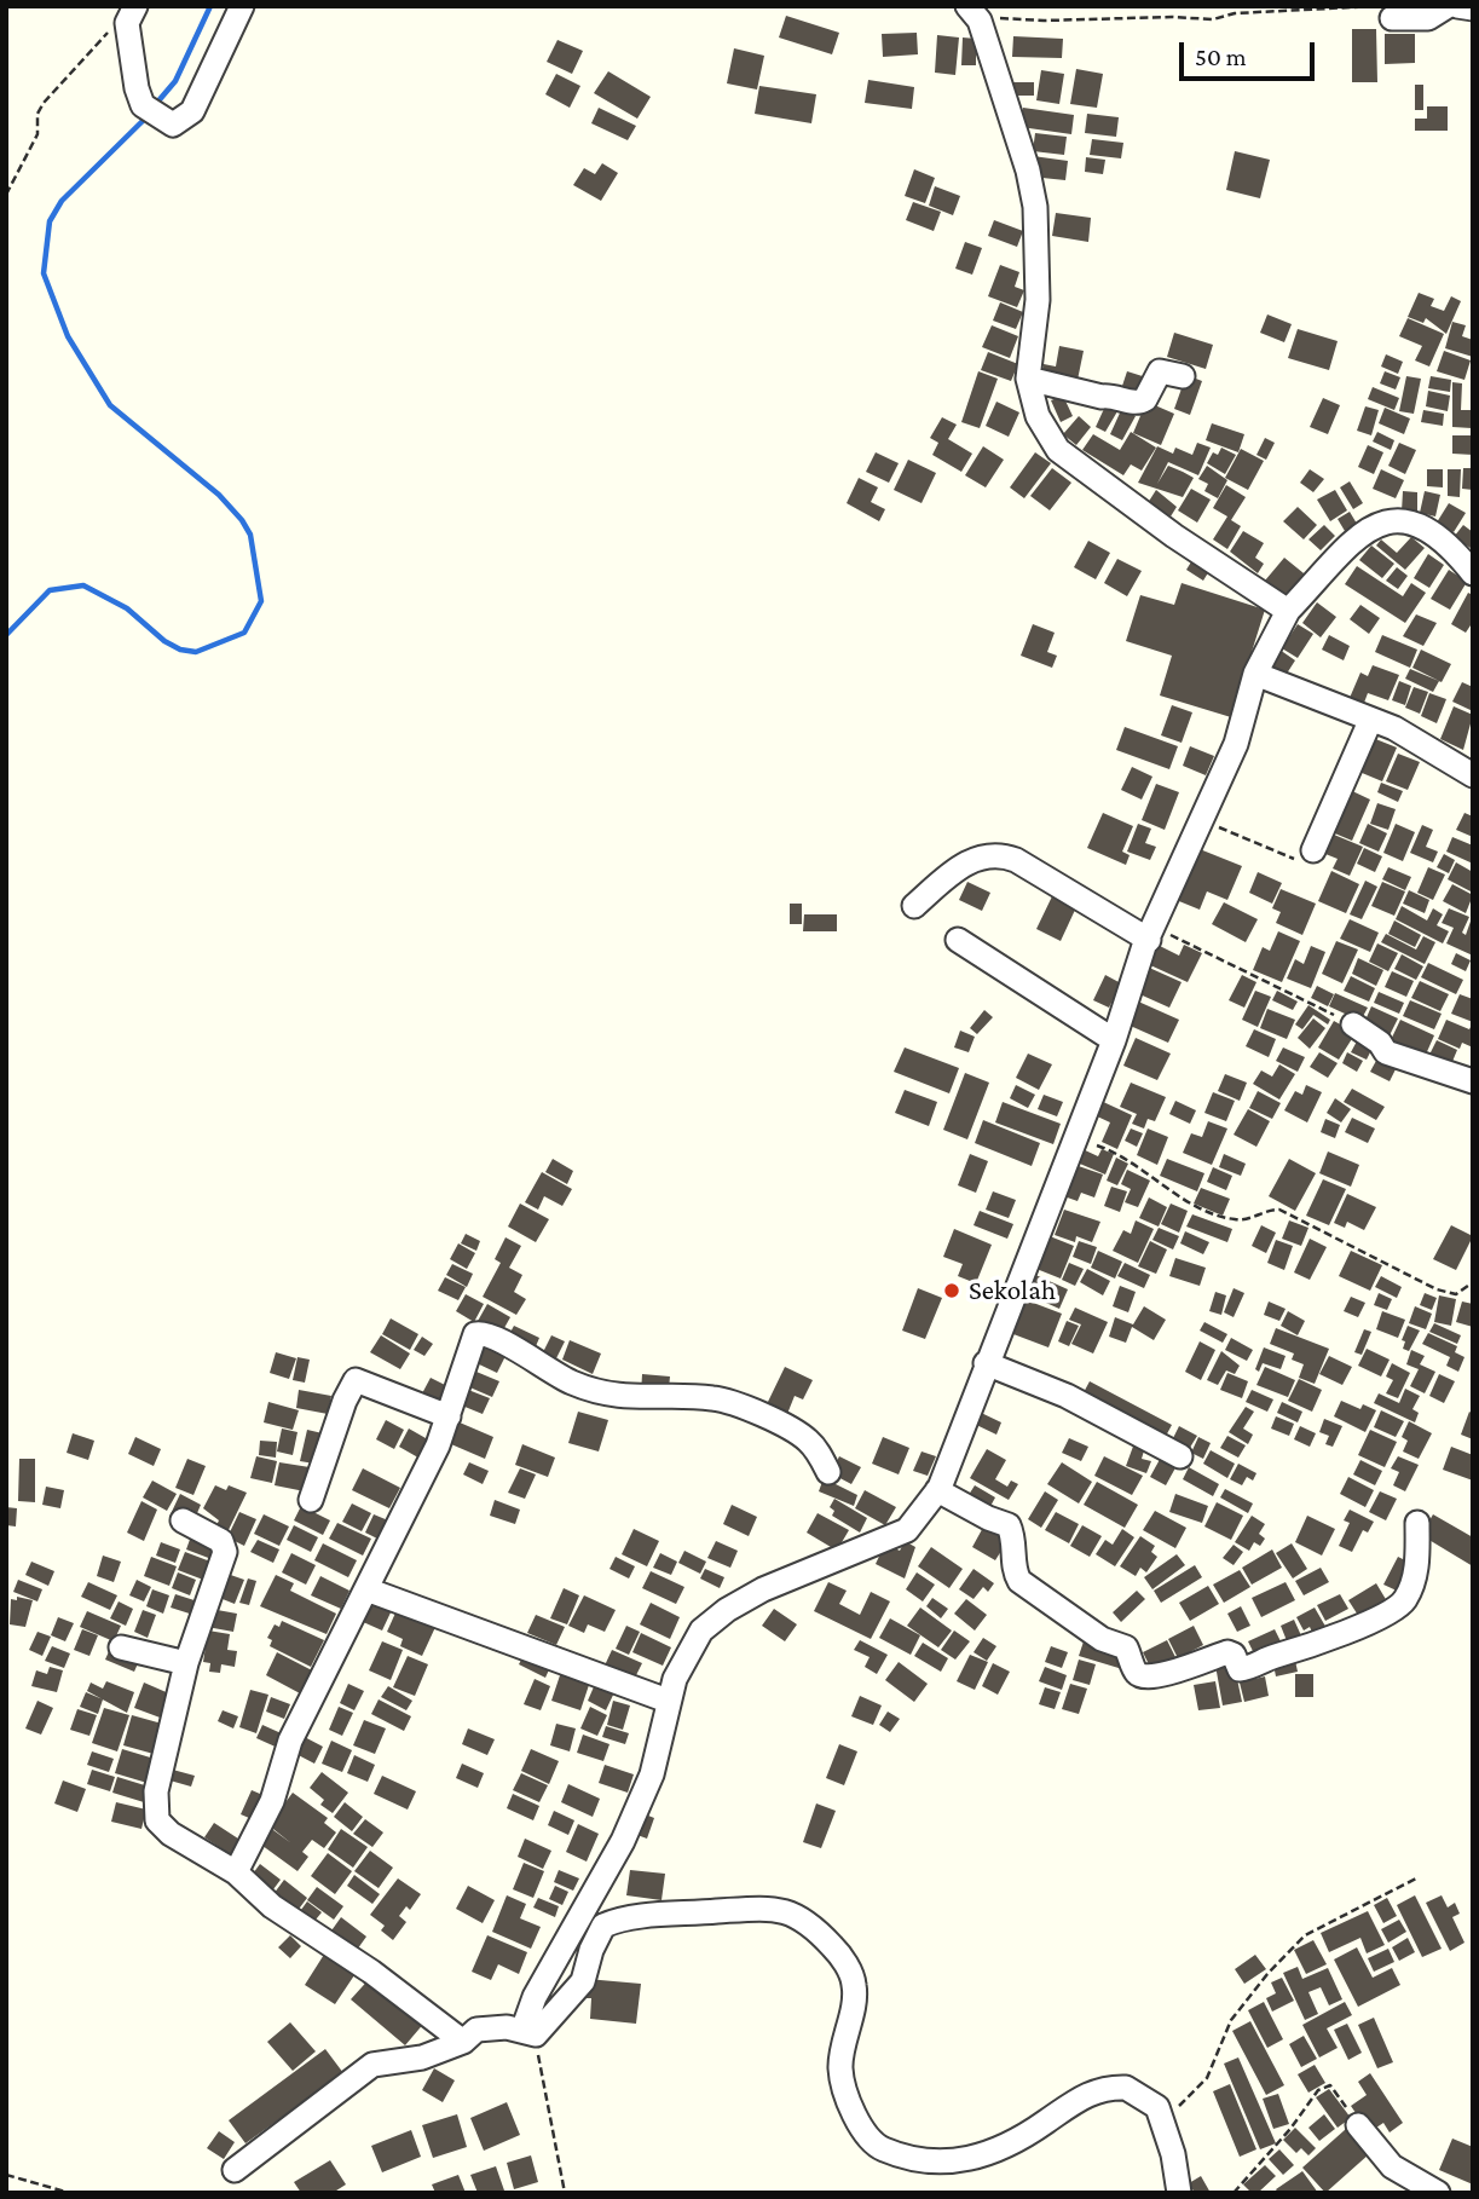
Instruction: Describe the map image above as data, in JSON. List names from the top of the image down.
{
  "places": ["Sekolah"],
  "scale_bar": "50 m"
}
